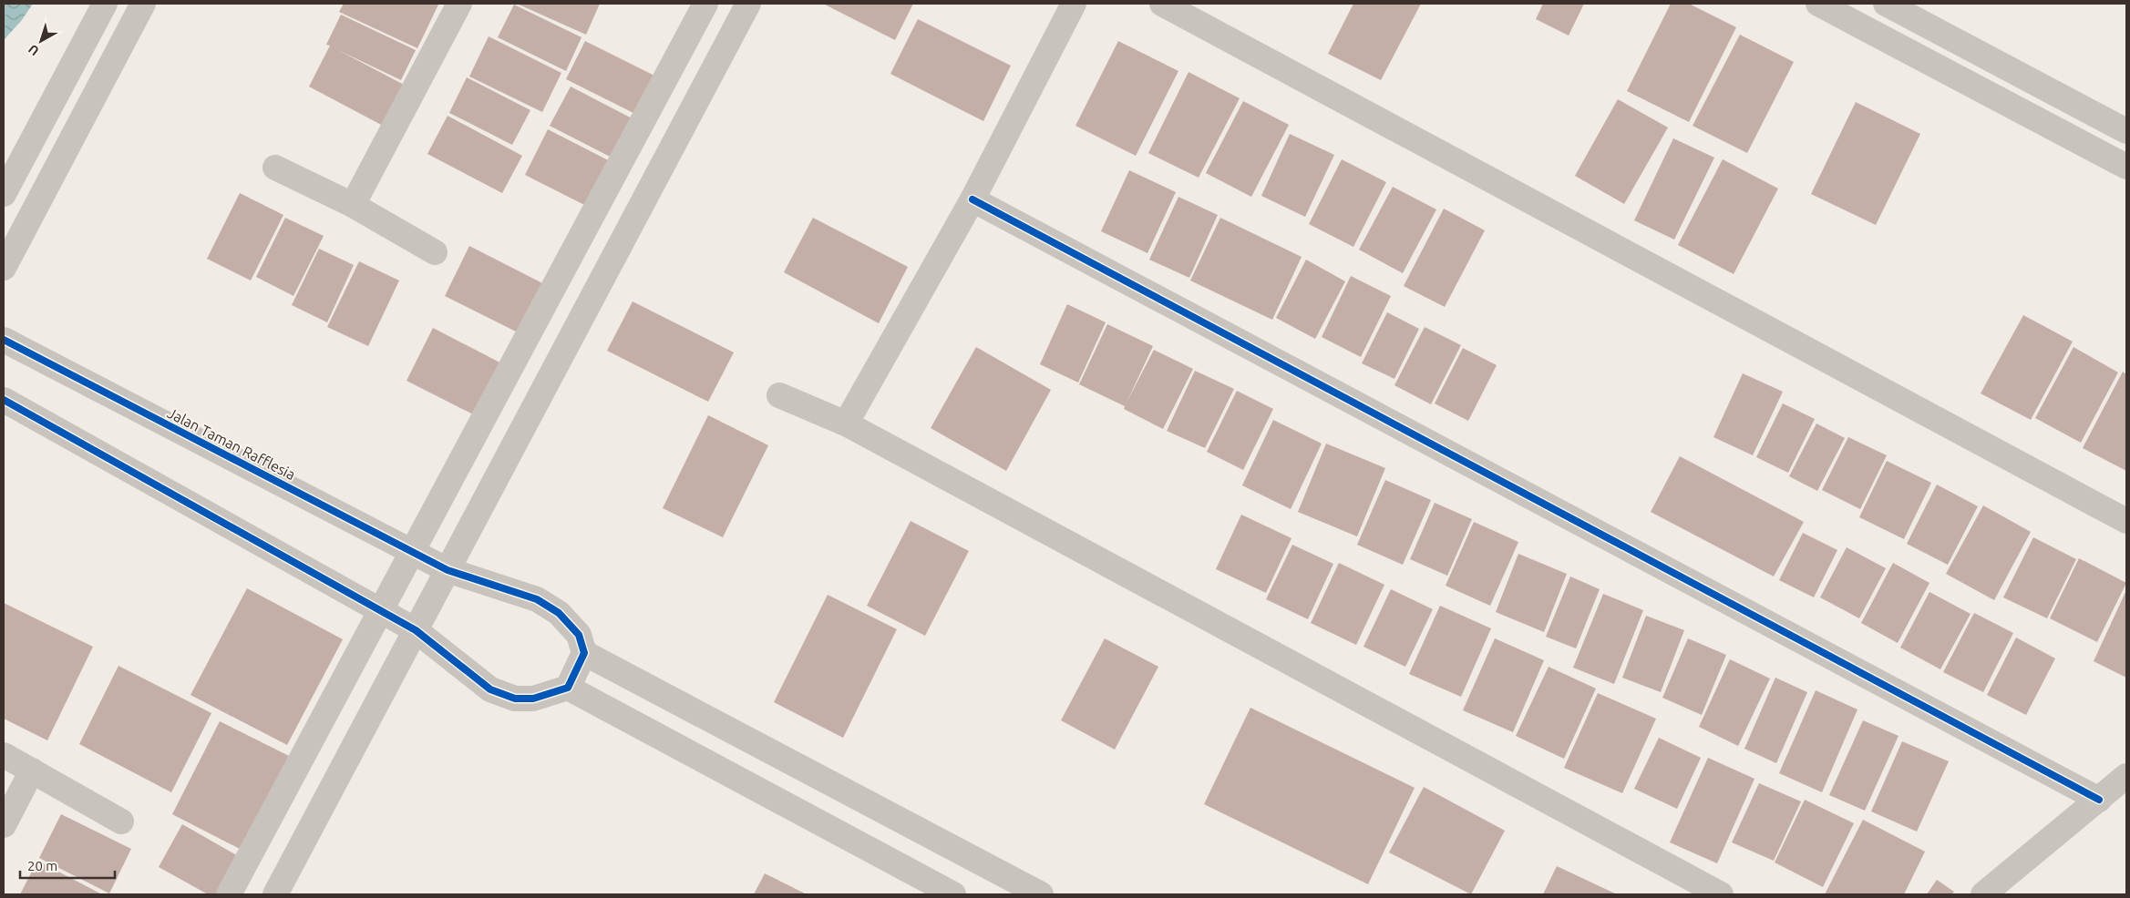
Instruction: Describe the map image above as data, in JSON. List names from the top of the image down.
{
  "streets": {
    "street": ["Jalan Taman Rafflesia"]
  },
  "scale_bar": "20 m",
  "north": "bottom left"
}
